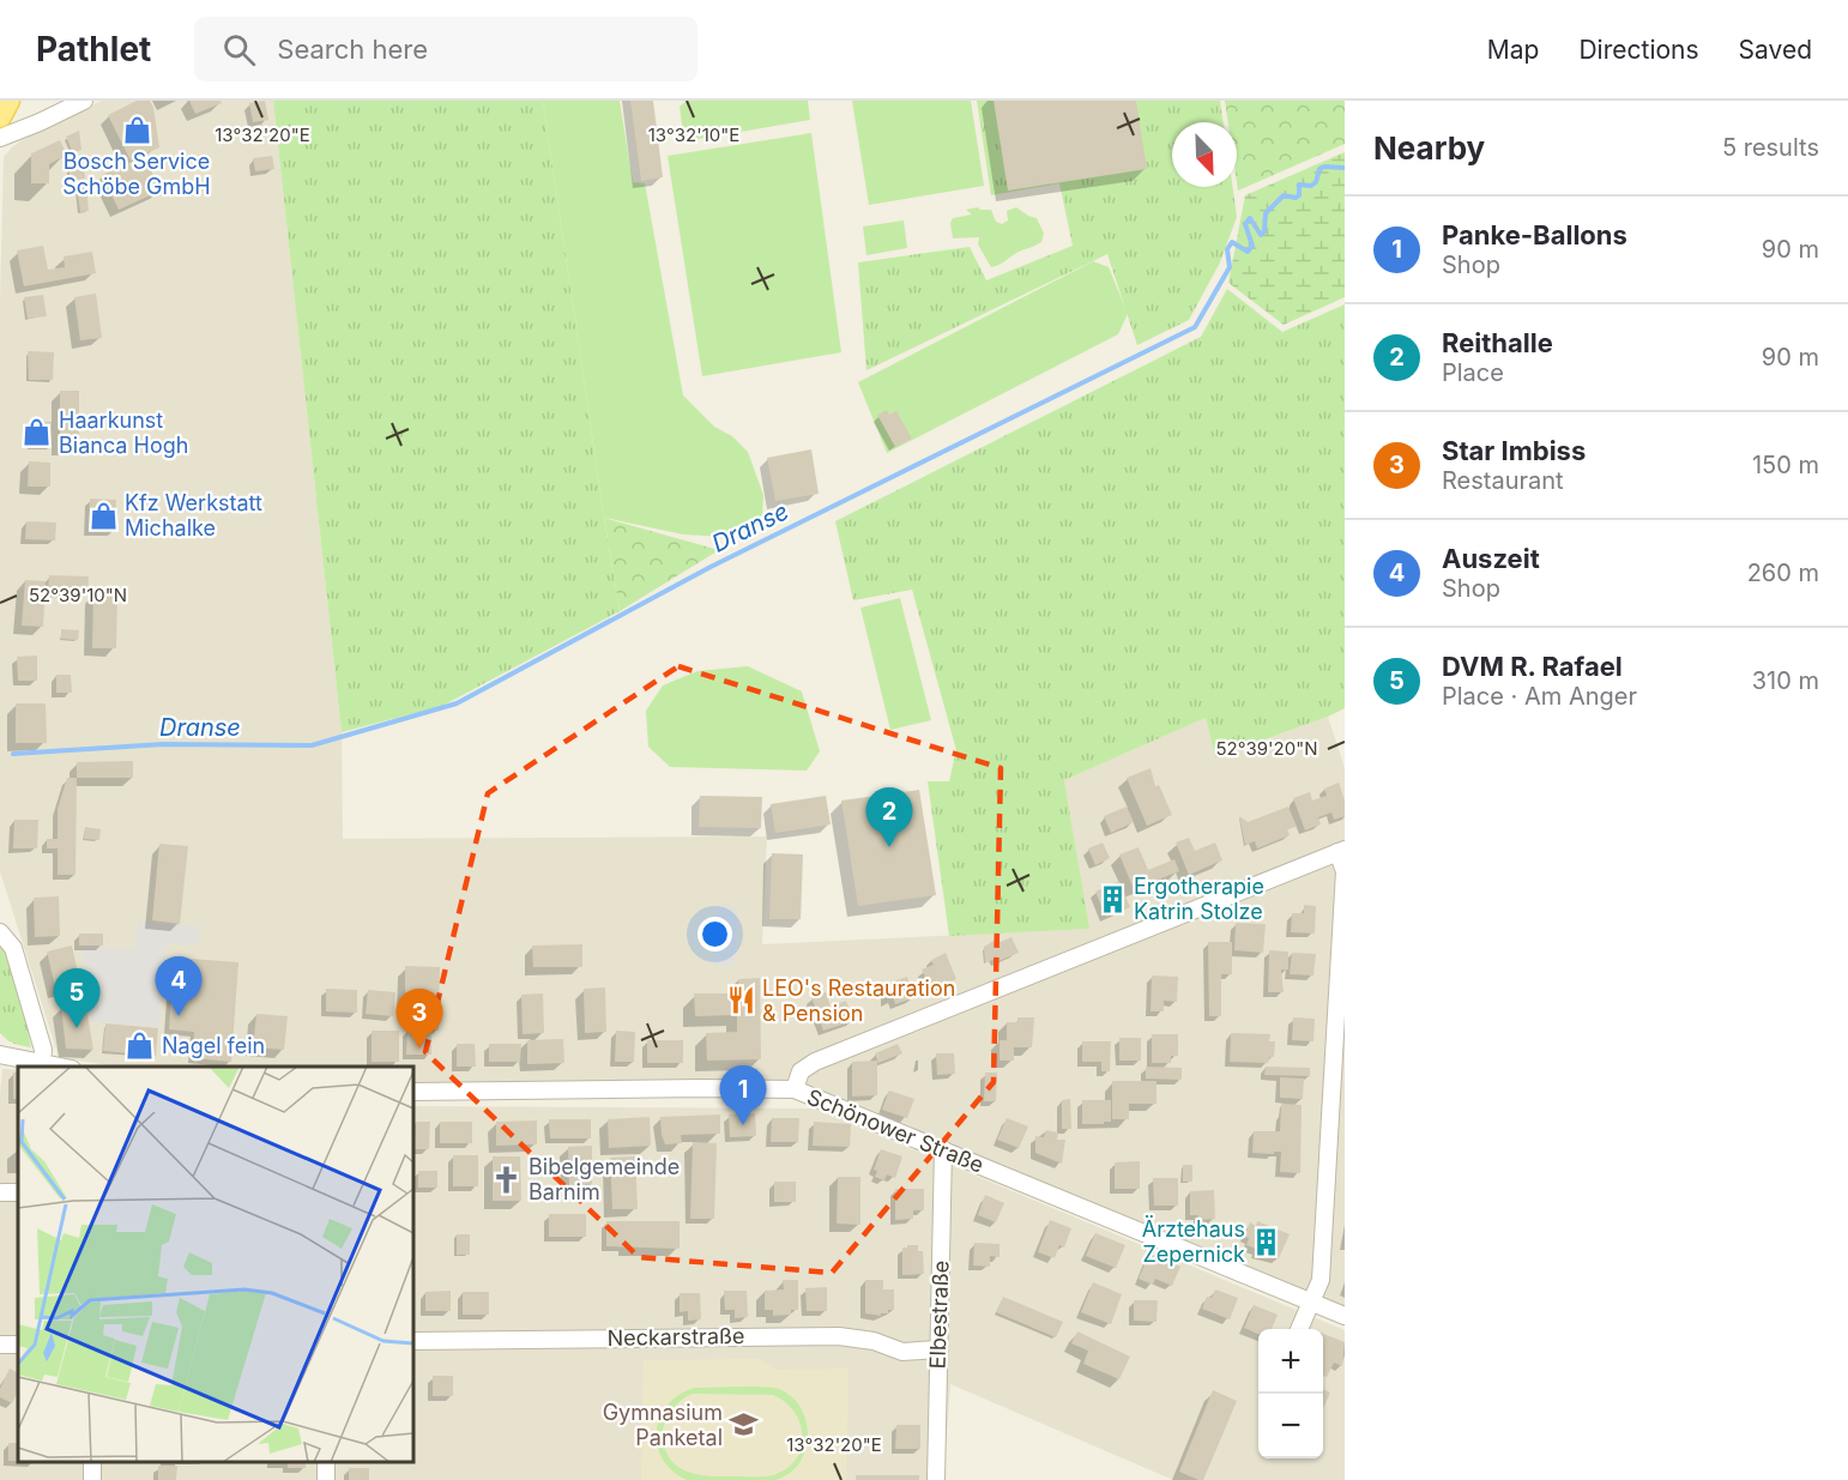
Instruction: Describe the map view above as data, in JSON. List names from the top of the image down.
{
  "streets": {
    "street": ["Schönower Straße", "Elbestraße", "Neckarstraße"]
  },
  "crossings": [
    ["Schönower Straße", "Elbestraße"],
    ["Elbestraße", "Neckarstraße"]
  ],
  "water": ["Dranse"],
  "places": {
    "shop": [
      "Bosch Service Schöbe GmbH",
      "Haarkunst Bianca Hogh",
      "Kfz Werkstatt Michalke",
      "Nagel fein"
    ],
    "building": ["Ergotherapie Katrin Stolze", "Ärztehaus Zepernick"],
    "restaurant": ["LEO's Restauration & Pension"],
    "church": ["Bibelgemeinde Barnim"],
    "school or university": ["Gymnasium Panketal"]
  },
  "north": "bottom right",
  "page": {
    "header": "Pathlet",
    "search": "Search here",
    "nav": ["Map", "Directions", "Saved"],
    "heading": ["Nearby", "5 results"],
    "list": [
      {
        "mark": "1",
        "name": "Panke-Ballons",
        "note": "Shop",
        "value": "90 m"
      },
      {
        "mark": "2",
        "name": "Reithalle",
        "note": "Place",
        "value": "90 m"
      },
      {
        "mark": "3",
        "name": "Star Imbiss",
        "note": "Restaurant",
        "value": "150 m"
      },
      {
        "mark": "4",
        "name": "Auszeit",
        "note": "Shop",
        "value": "260 m"
      },
      {
        "mark": "5",
        "name": "DVM R. Rafael",
        "note": "Place · Am Anger",
        "value": "310 m"
      }
    ],
    "pins": [
      "2",
      "4",
      "5",
      "3",
      "1"
    ],
    "map_buttons": ["+", "−"]
  },
  "coordinates": [
    "13°32'20\"E",
    "13°32'10\"E",
    "52°39'10\"N",
    "52°39'20\"N"
  ]
}
